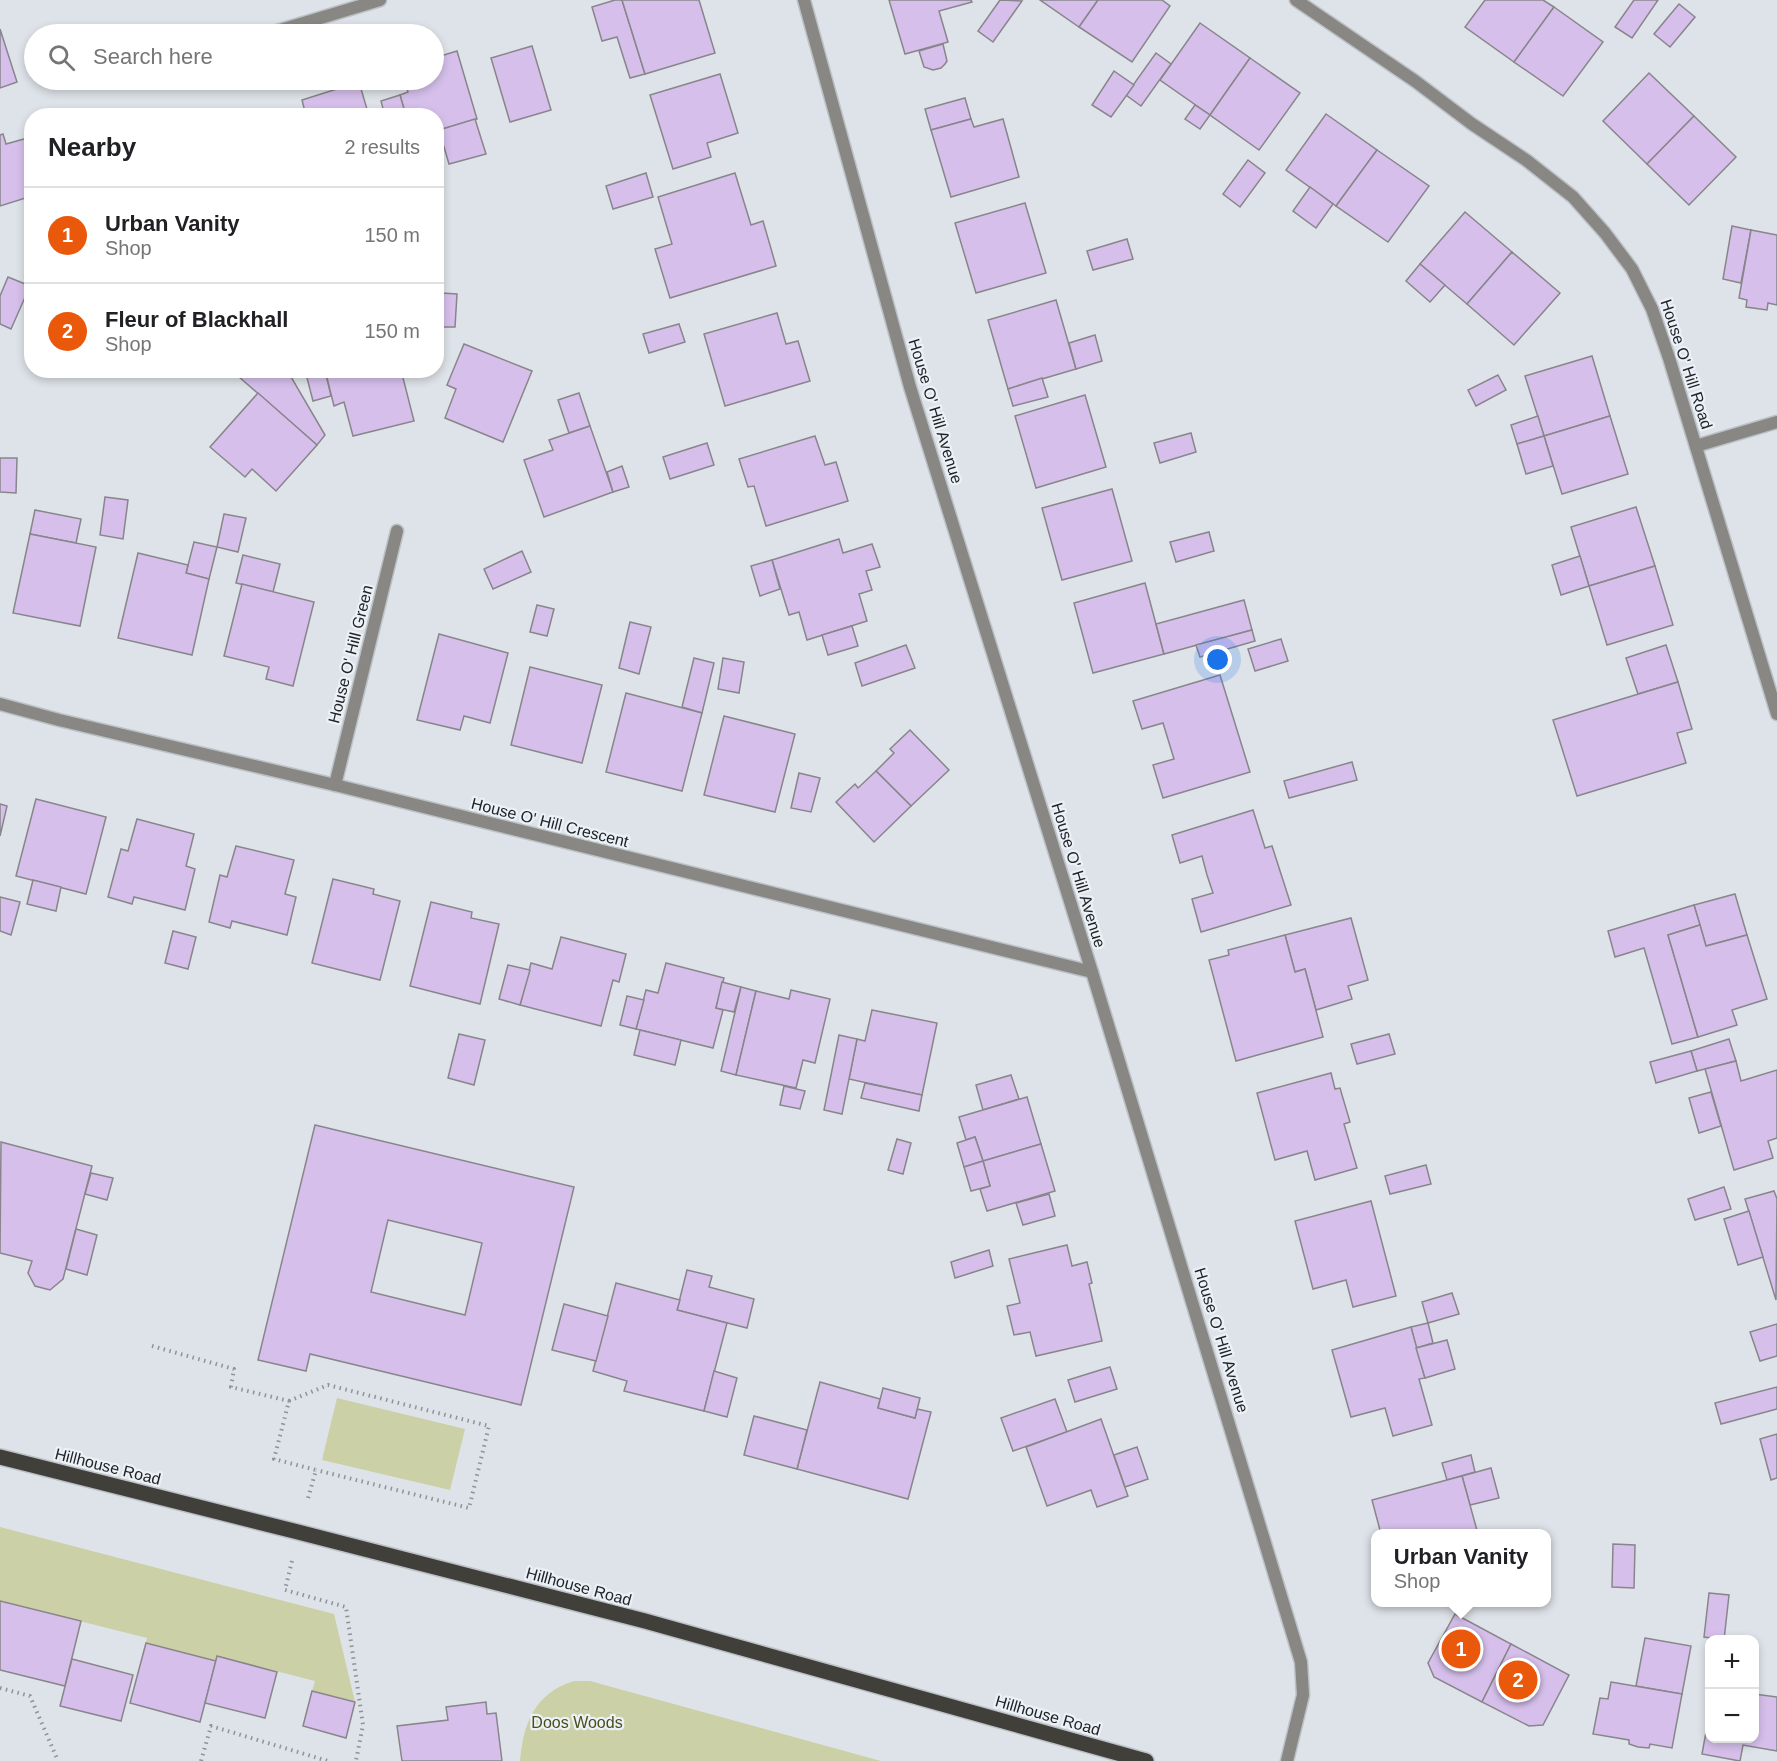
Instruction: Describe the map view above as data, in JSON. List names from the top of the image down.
{
  "streets": {
    "main road": ["Hillhouse Road"],
    "street": [
      "House O' Hill Road",
      "House O' Hill Avenue",
      "House O' Hill Green",
      "House O' Hill Crescent"
    ]
  },
  "crossings": [
    ["House O' Hill Avenue", "House O' Hill Crescent"],
    ["House O' Hill Green", "House O' Hill Crescent"]
  ],
  "parks": ["Doos Woods"],
  "page": {
    "search": "Search here",
    "heading": ["Nearby", "2 results"],
    "list": [
      {
        "mark": "1",
        "name": "Urban Vanity",
        "note": "Shop",
        "value": "150 m"
      },
      {
        "mark": "2",
        "name": "Fleur of Blackhall",
        "note": "Shop",
        "value": "150 m"
      }
    ],
    "popup": ["Urban Vanity", "Shop"],
    "pins": ["1", "2"],
    "map_buttons": ["+", "−"]
  }
}
